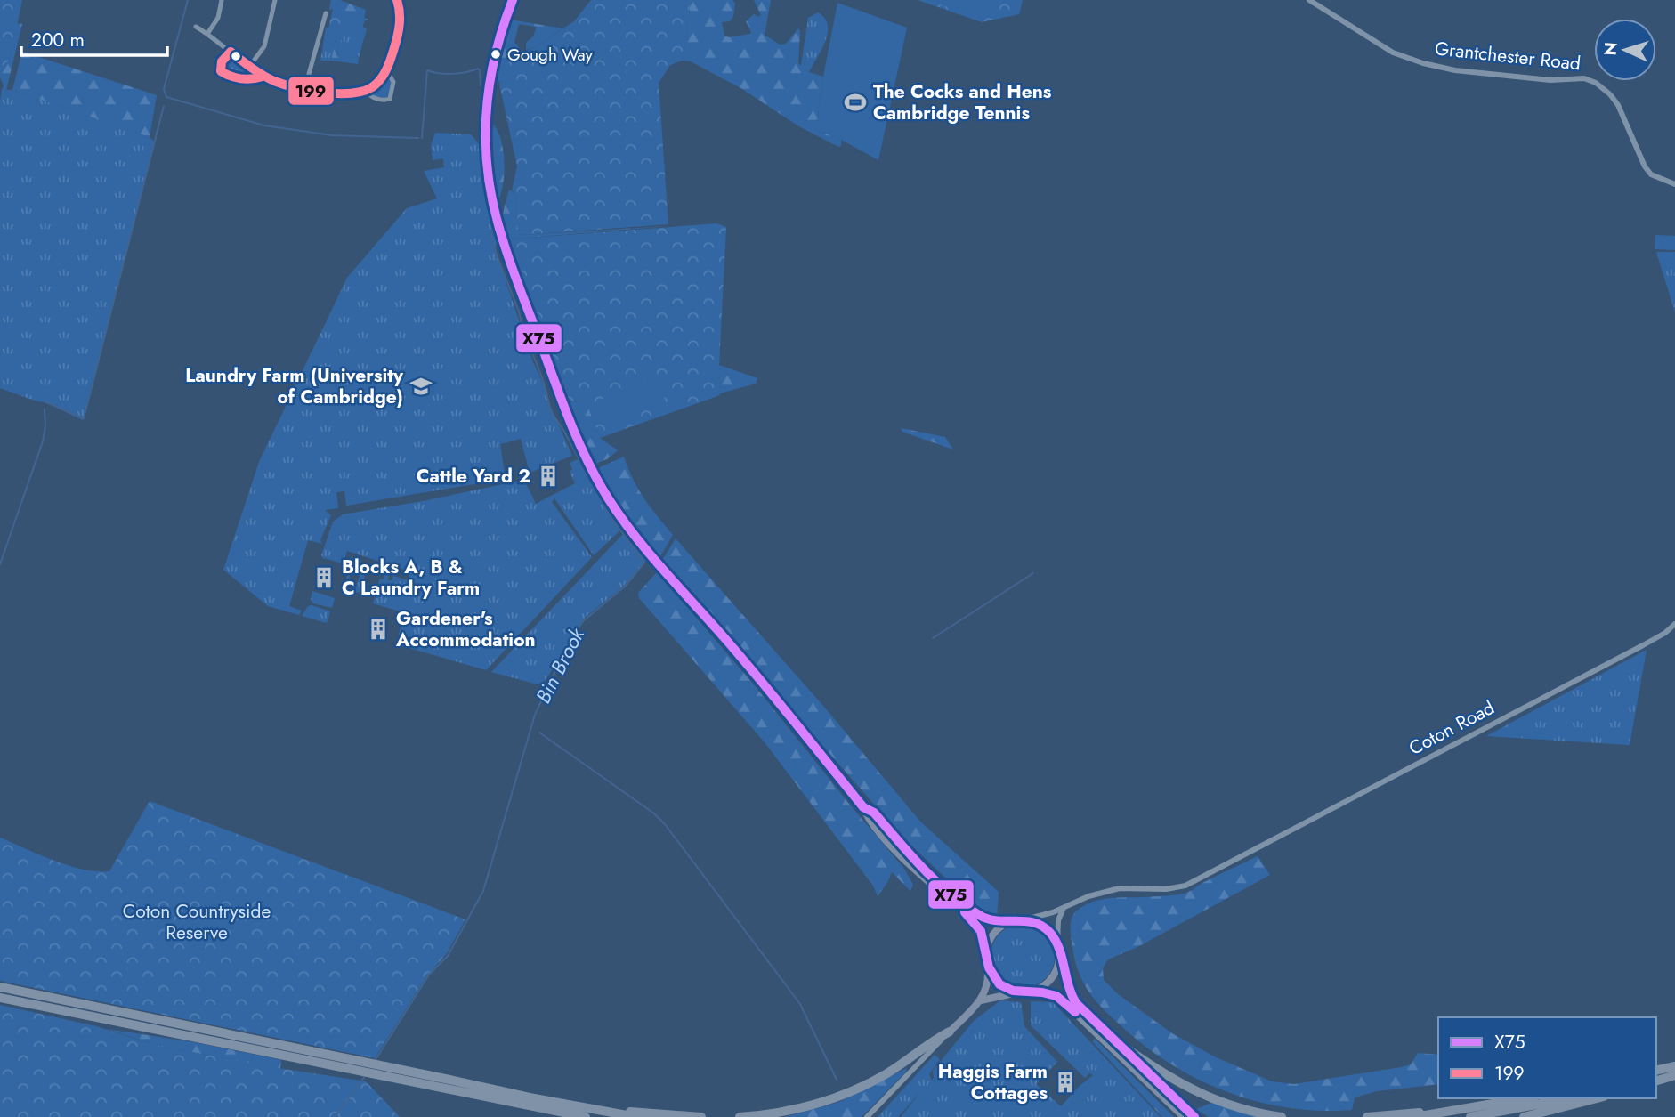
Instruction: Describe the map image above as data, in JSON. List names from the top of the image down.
{
  "streets": {
    "street": ["Grantchester Road", "Coton Road"]
  },
  "water": ["Bin Brook"],
  "parks": ["Coton Countryside Reserve"],
  "places": {
    "other": ["Gough Way"],
    "sports": ["The Cocks and Hens Cambridge Tennis"],
    "school or university": ["Laundry Farm (University of Cambridge)"],
    "building": [
      "Cattle Yard 2",
      "Blocks A, B & C Laundry Farm",
      "Gardener's Accommodation",
      "Haggis Farm Cottages"
    ]
  },
  "lines": ["transit line X75", "transit line 199"],
  "legend": ["X75", "199"],
  "scale_bar": "200 m",
  "north": "left"
}
